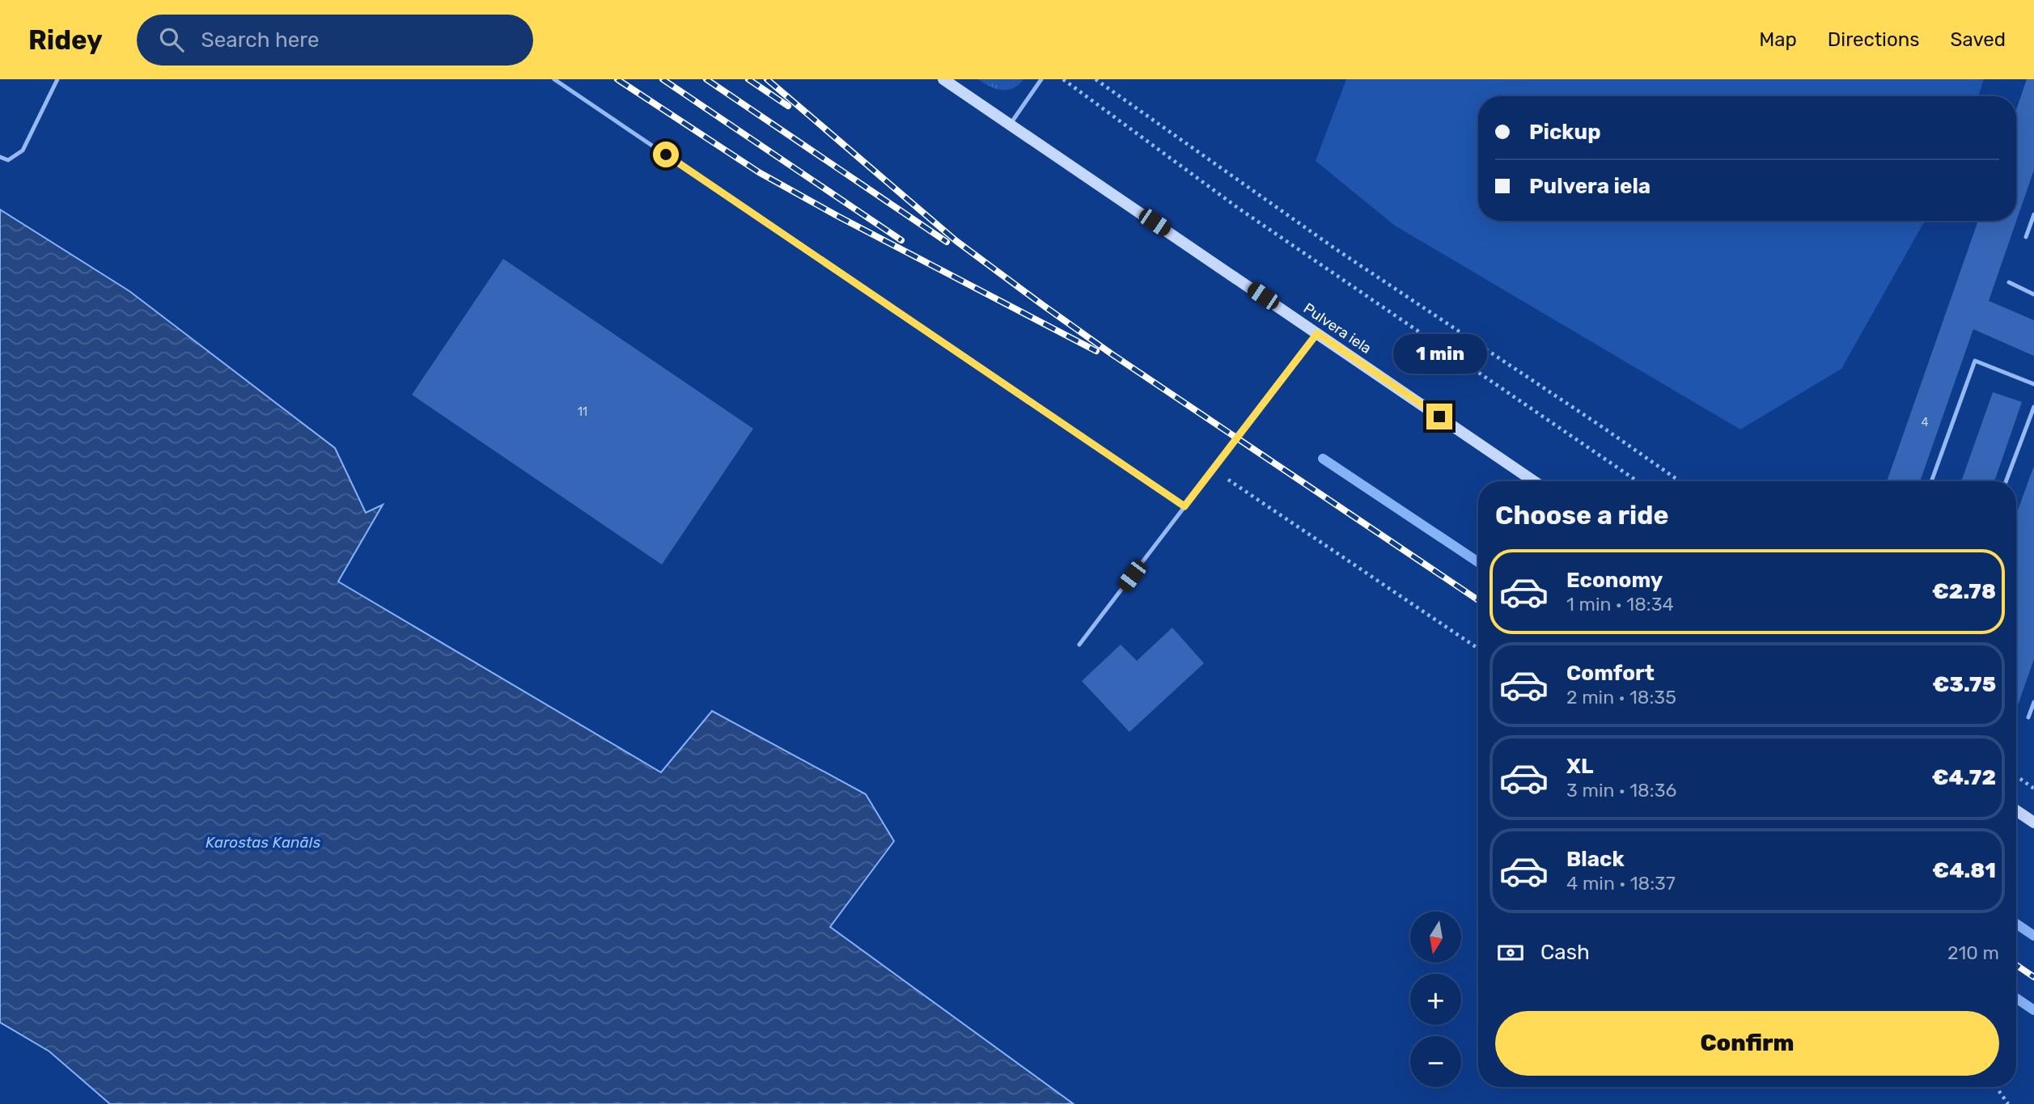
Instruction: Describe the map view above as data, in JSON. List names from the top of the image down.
{
  "streets": {
    "main road": ["Pulvera iela"]
  },
  "water": ["Karostas Kanāls"],
  "house_numbers": ["11", "4"],
  "north": "bottom",
  "page": {
    "header": "Ridey",
    "search": "Search here",
    "nav": ["Map", "Directions", "Saved"],
    "banner": ["Pickup", "Pulvera iela"],
    "bubble": "1 min",
    "heading": "Choose a ride",
    "list": [
      {
        "name": "Economy",
        "note": "1 min · 18:34",
        "value": "€2.78"
      },
      {
        "name": "Comfort",
        "note": "2 min · 18:35",
        "value": "€3.75"
      },
      {
        "name": "XL",
        "note": "3 min · 18:36",
        "value": "€4.72"
      },
      {
        "name": "Black",
        "note": "4 min · 18:37",
        "value": "€4.81"
      }
    ],
    "map_buttons": ["+", "−"],
    "pay": ["Cash", "210 m"],
    "buttons": "Confirm"
  }
}
